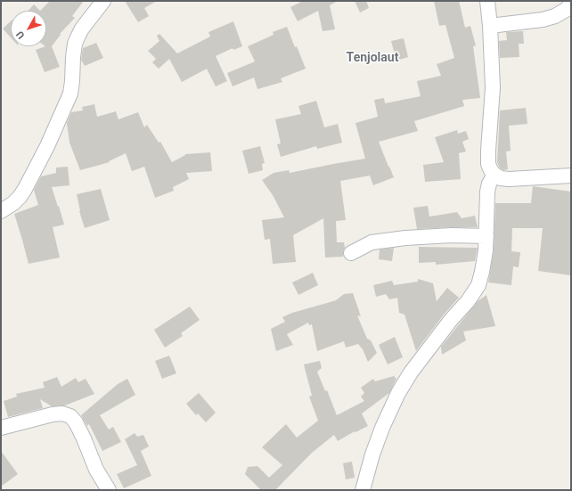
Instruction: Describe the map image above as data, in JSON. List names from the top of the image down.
{
  "districts": ["Tenjolaut"],
  "north": "bottom left"
}
